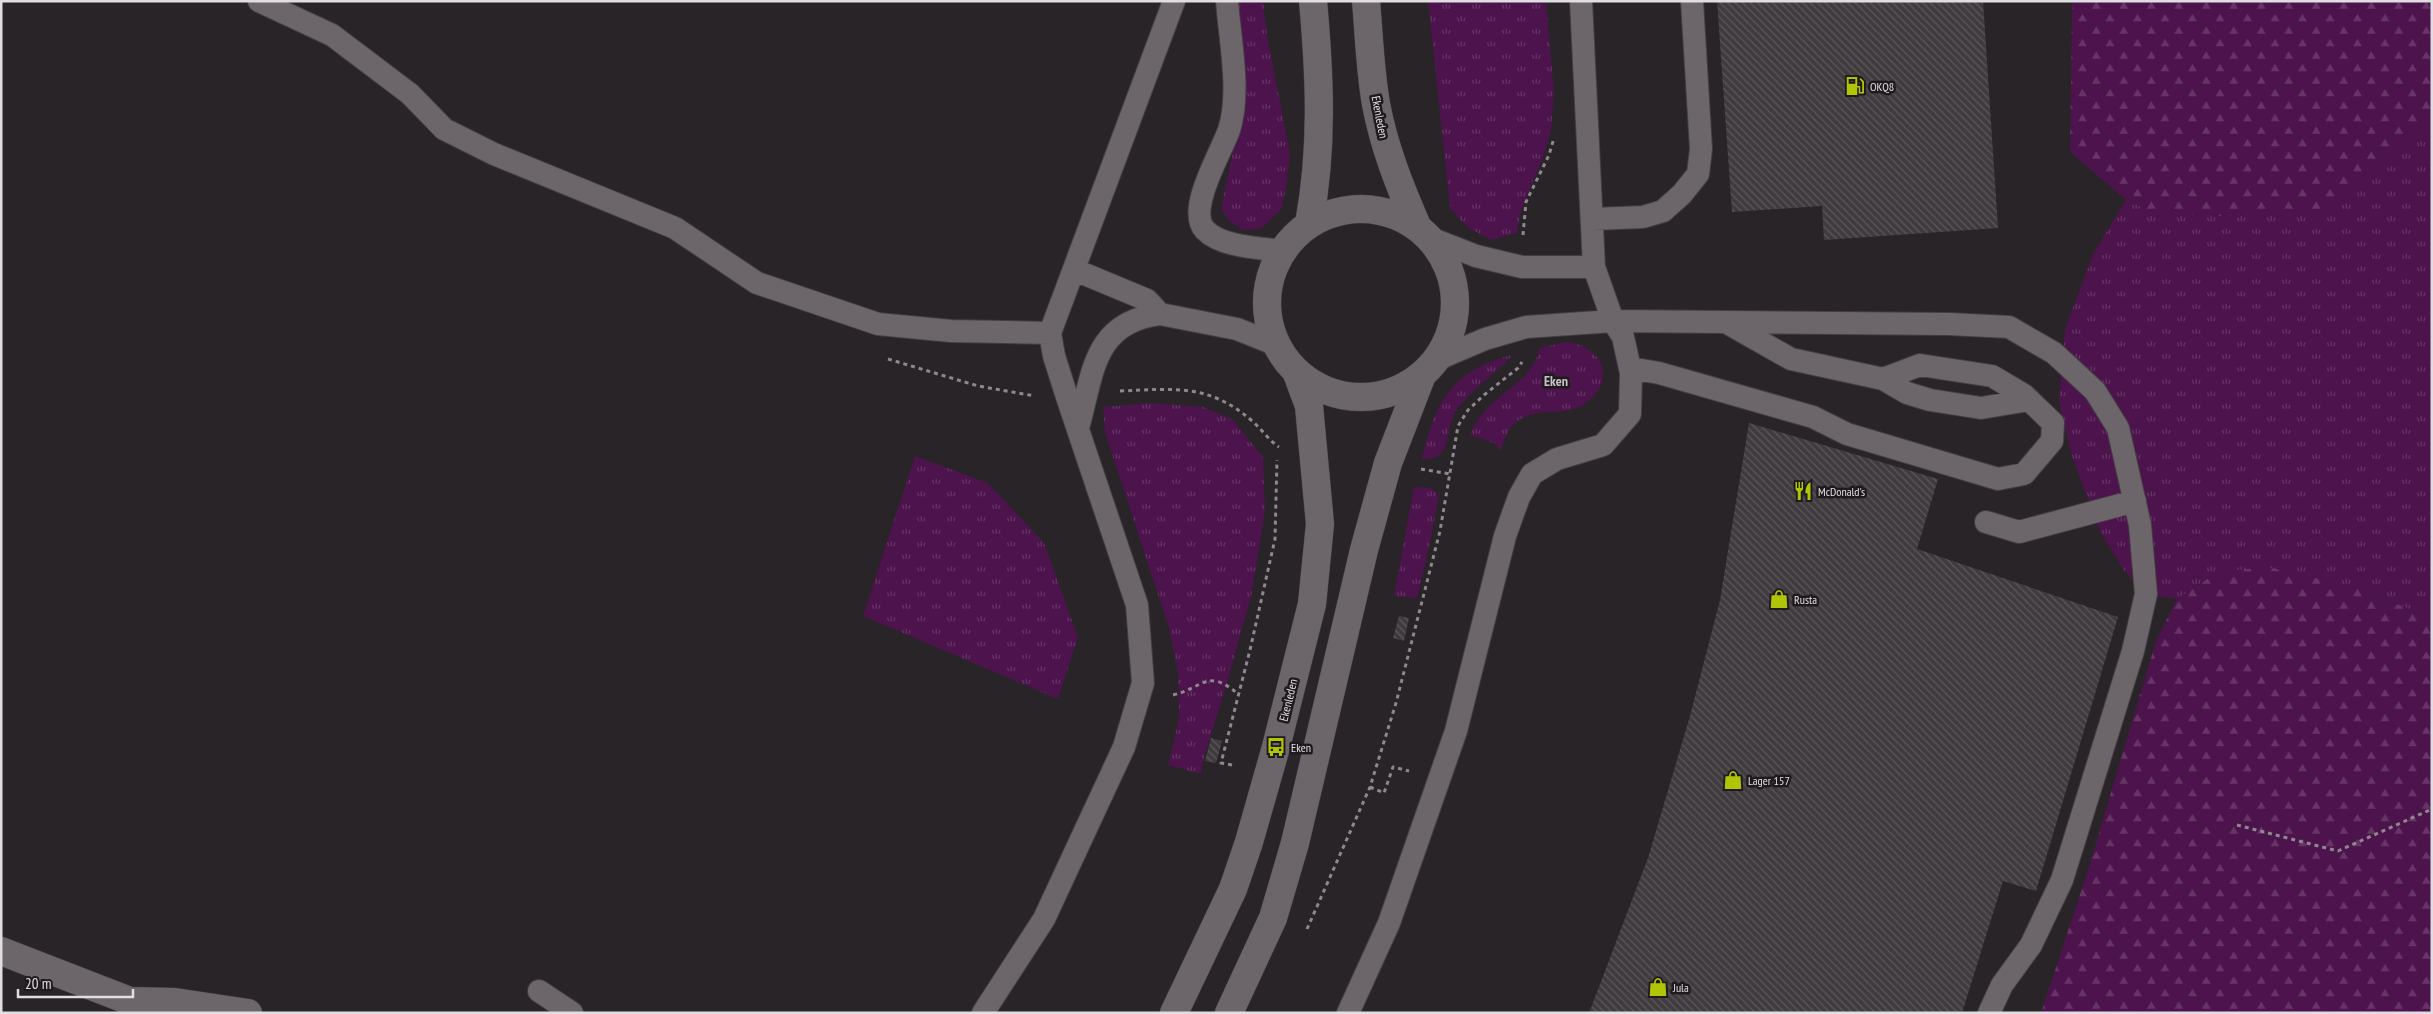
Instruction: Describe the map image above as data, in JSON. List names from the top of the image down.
{
  "streets": {
    "street": ["Ekenleden"]
  },
  "districts": ["Eken"],
  "places": {
    "fuel station": ["OKQ8"],
    "restaurant": ["McDonald's"],
    "shop": ["Rusta", "Lager 157", "Jula"],
    "bus stop": ["Eken"]
  },
  "scale_bar": "20 m"
}
